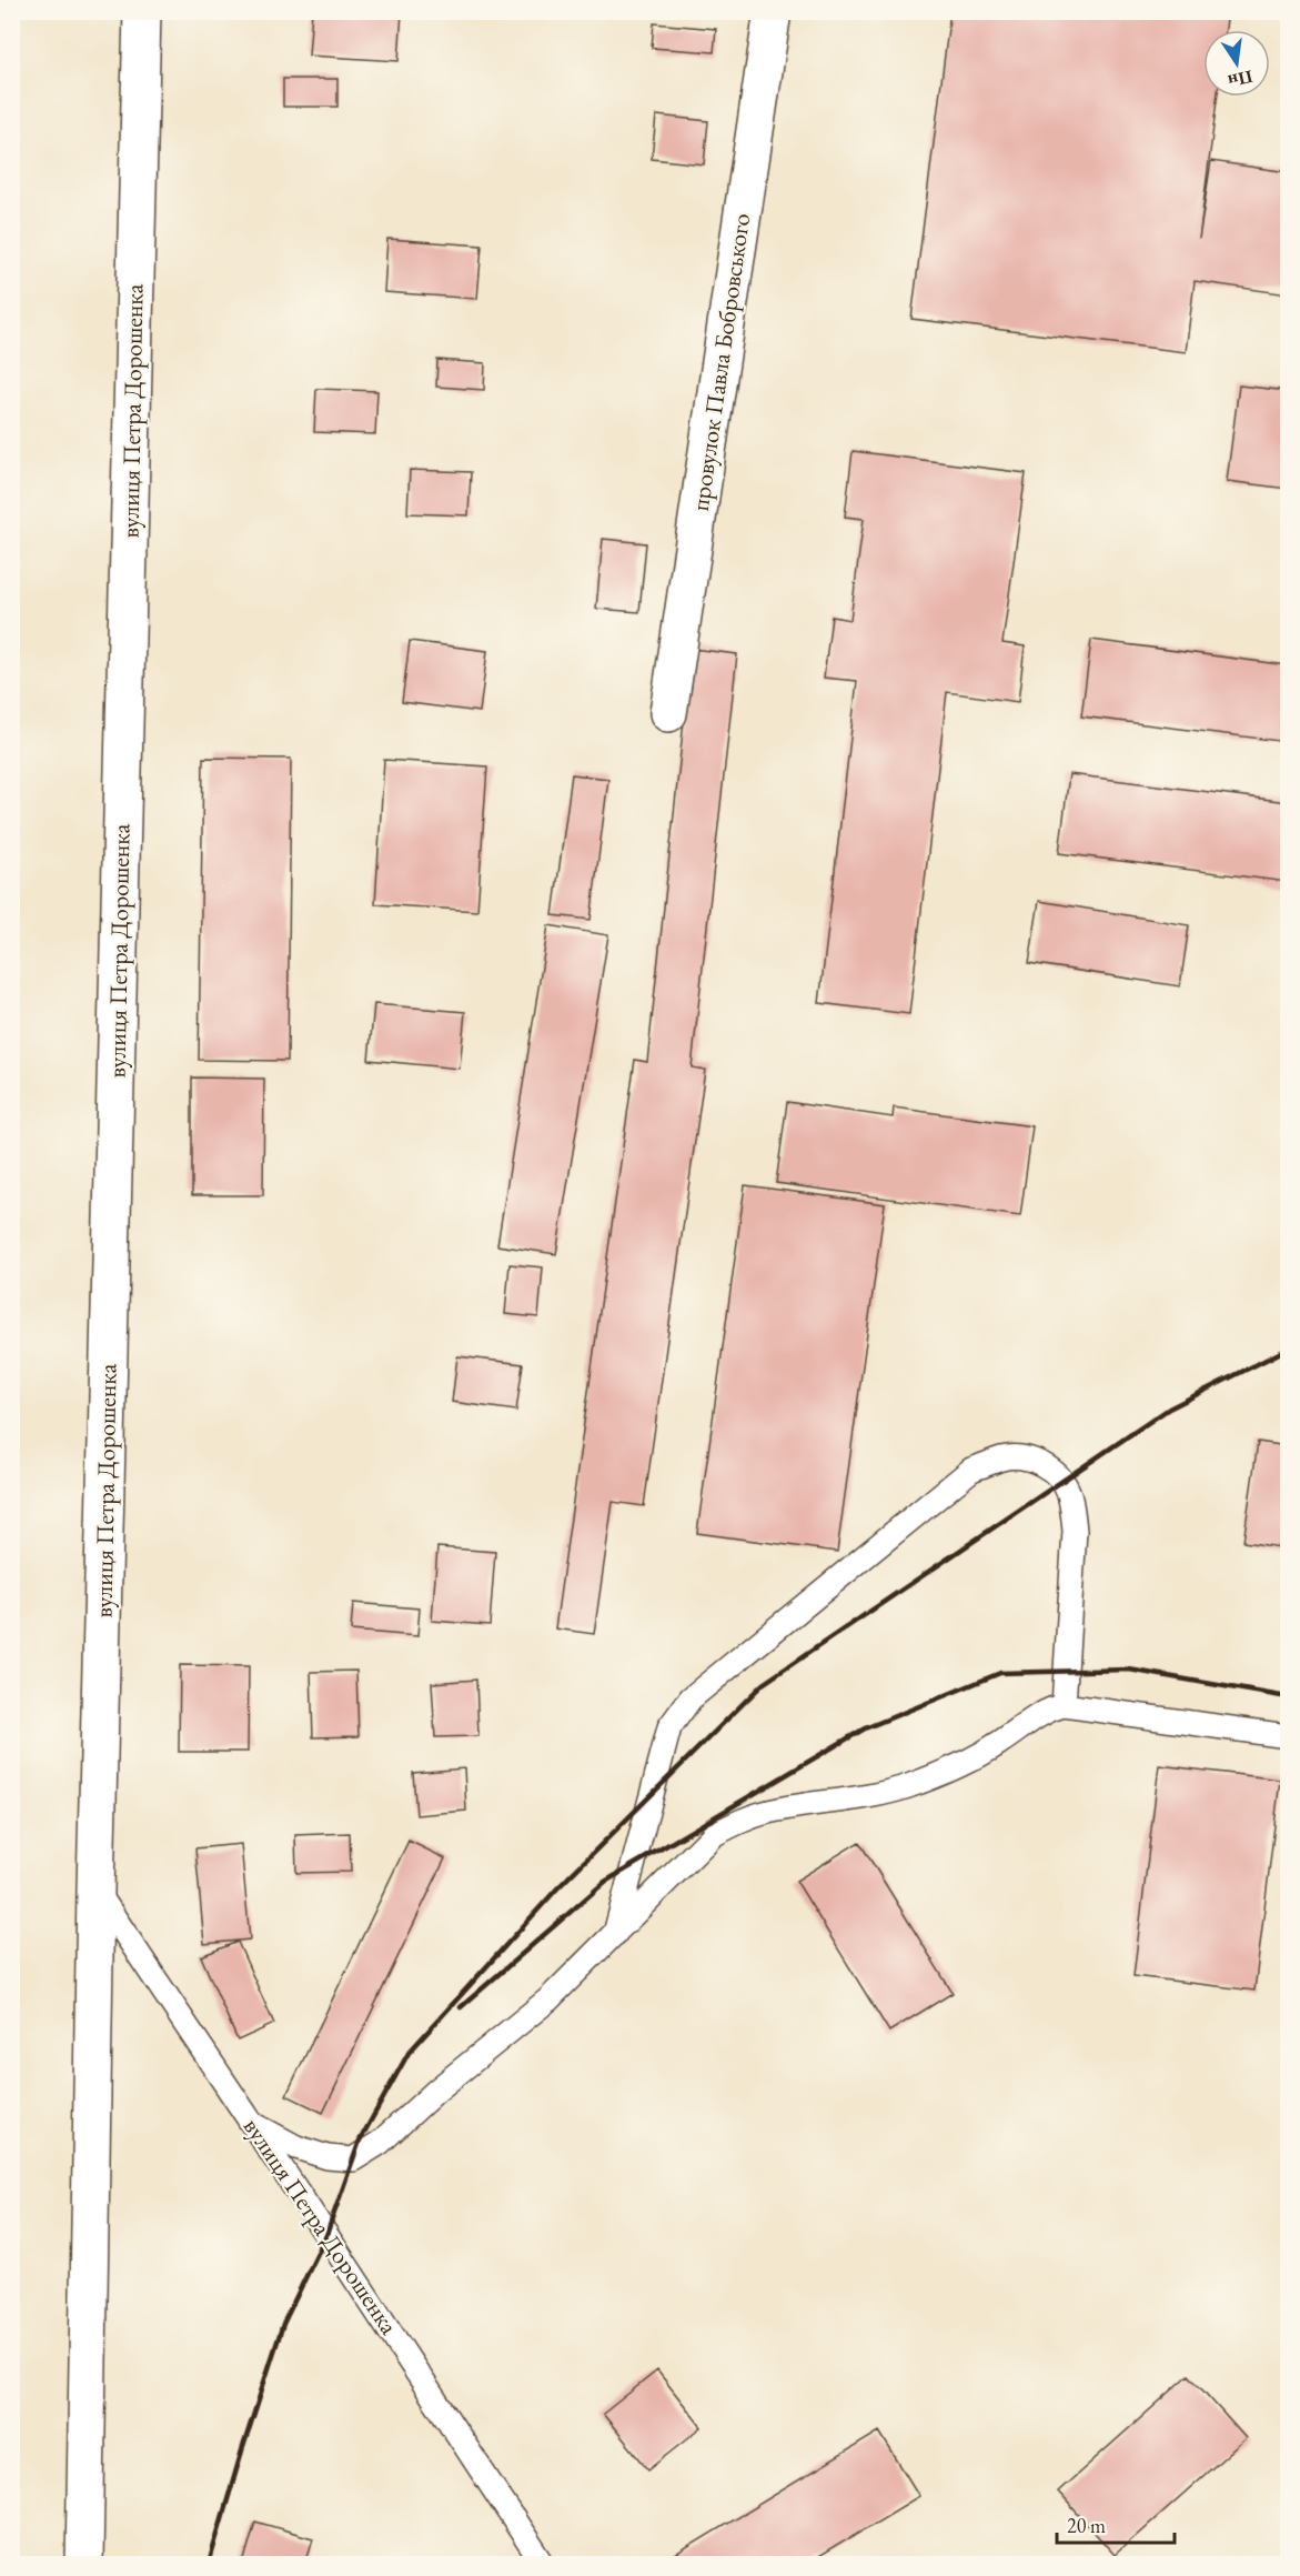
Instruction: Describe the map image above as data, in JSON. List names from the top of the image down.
{
  "streets": {
    "street": ["провулок Павла Бобровського", "вулиця Петра Дорошенка"]
  },
  "scale_bar": "20 m",
  "north": "bottom"
}
